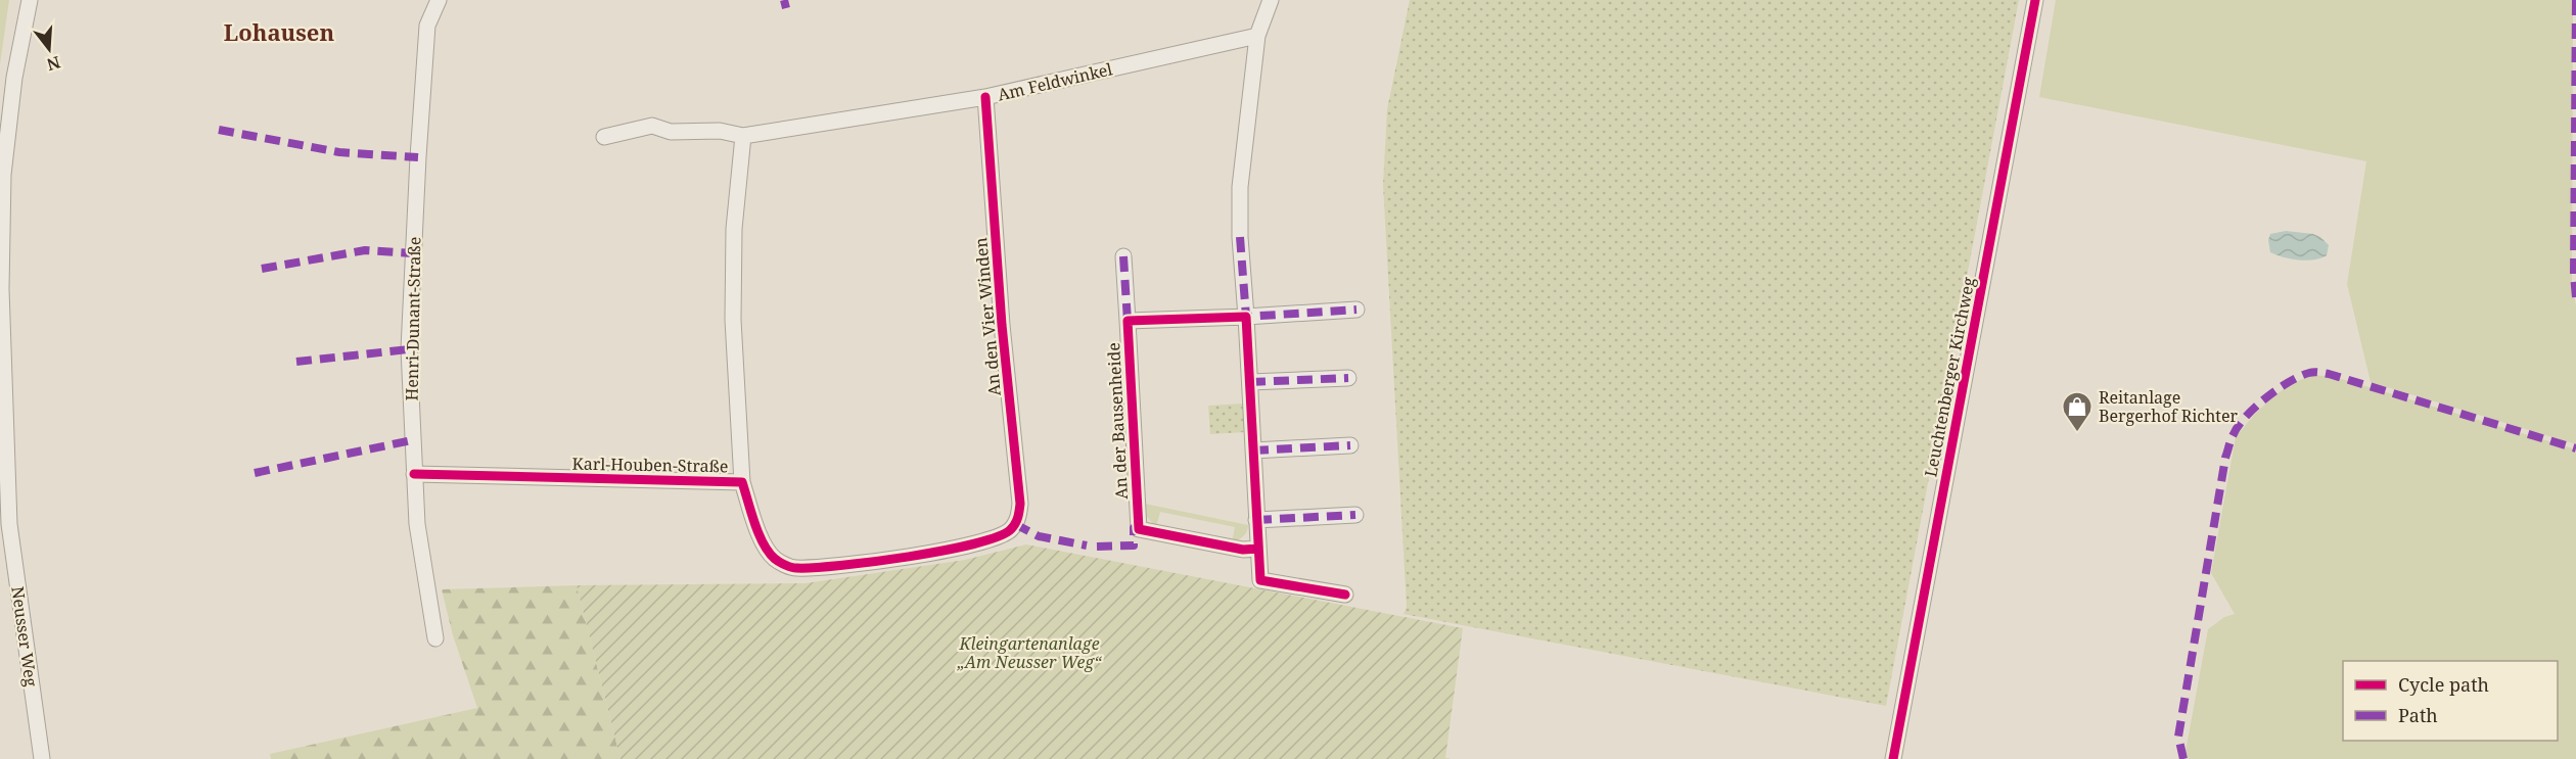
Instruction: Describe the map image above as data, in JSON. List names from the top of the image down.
{
  "streets": {
    "street": [
      "Am Feldwinkel",
      "An den Vier Winden",
      "Henri-Dunant-Straße",
      "Leuchtenberger Kirchweg",
      "An der Bausenheide",
      "Karl-Houben-Straße",
      "Neusser Weg"
    ]
  },
  "crossings": [
    ["Am Feldwinkel", "An den Vier Winden"],
    ["An den Vier Winden", "Karl-Houben-Straße"],
    ["Henri-Dunant-Straße", "Karl-Houben-Straße"]
  ],
  "districts": ["Lohausen"],
  "parks": ["Kleingartenanlage „Am Neusser Weg“"],
  "places": {
    "shop": ["Reitanlage Bergerhof Richter"]
  },
  "legend": ["Cycle path", "Path"],
  "north": "bottom"
}
